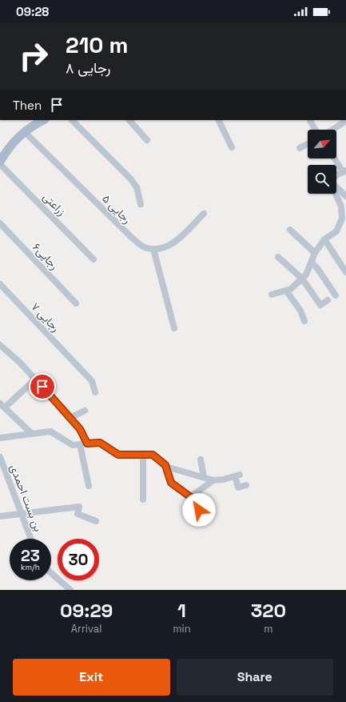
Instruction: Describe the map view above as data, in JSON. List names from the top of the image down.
{
  "streets": {
    "street": [
      "زراعتی",
      "رجایی ۵",
      "رجایی۶",
      "رجایی ۷",
      "بن بست احمدی"
    ]
  },
  "north": "top right",
  "page": {
    "status": "09:28",
    "turn": ["210 m", "رجایی ۸"],
    "then": "Then",
    "speed": "23 km/h",
    "limit": "30",
    "eta": [
      "09:29",
      "Arrival",
      "1",
      "min",
      "320",
      "m"
    ],
    "buttons": ["Exit", "Share"]
  }
}
